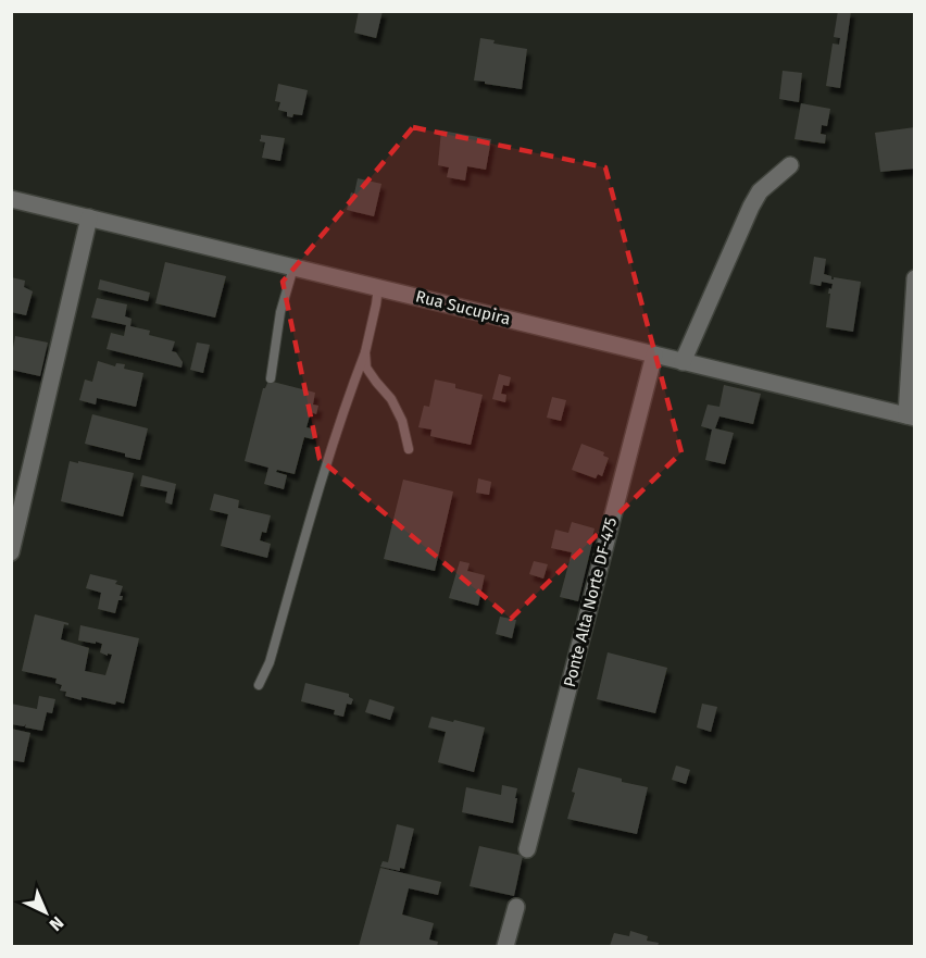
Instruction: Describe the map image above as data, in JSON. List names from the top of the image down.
{
  "streets": {
    "street": ["Rua Sucupira", "Ponte Alta Norte DF-475"]
  },
  "crossings": [
    ["Rua Sucupira", "Ponte Alta Norte DF-475"]
  ],
  "north": "bottom right"
}
